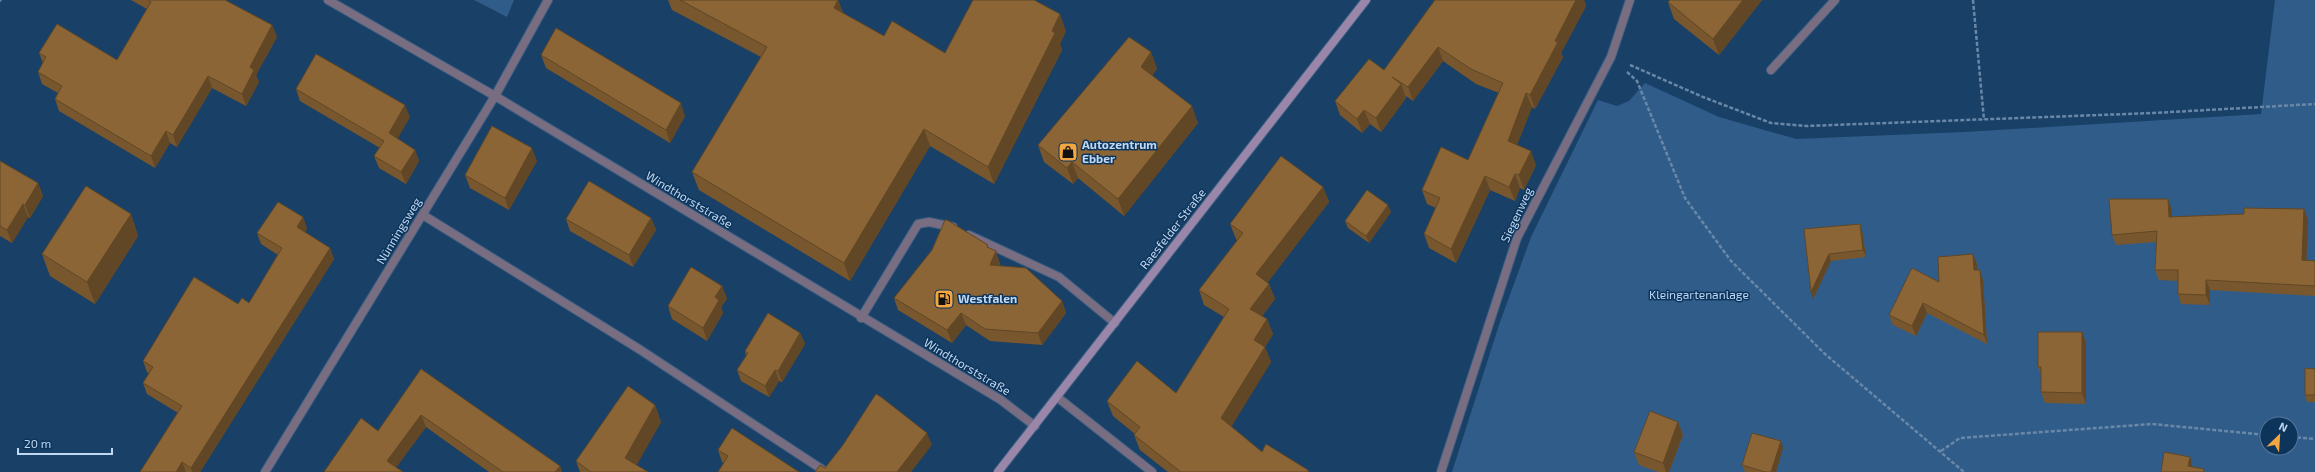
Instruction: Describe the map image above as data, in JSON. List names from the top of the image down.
{
  "streets": {
    "main road": ["Raesfelder Straße"],
    "street": ["Windthorststraße", "Siegenweg", "Nünningsweg"]
  },
  "crossings": [
    ["Windthorststraße", "Raesfelder Straße"],
    ["Windthorststraße", "Nünningsweg"]
  ],
  "parks": ["Kleingartenanlage"],
  "places": {
    "shop": ["Autozentrum Ebber"],
    "fuel station": ["Westfalen"]
  },
  "scale_bar": "20 m",
  "north": "top right"
}
